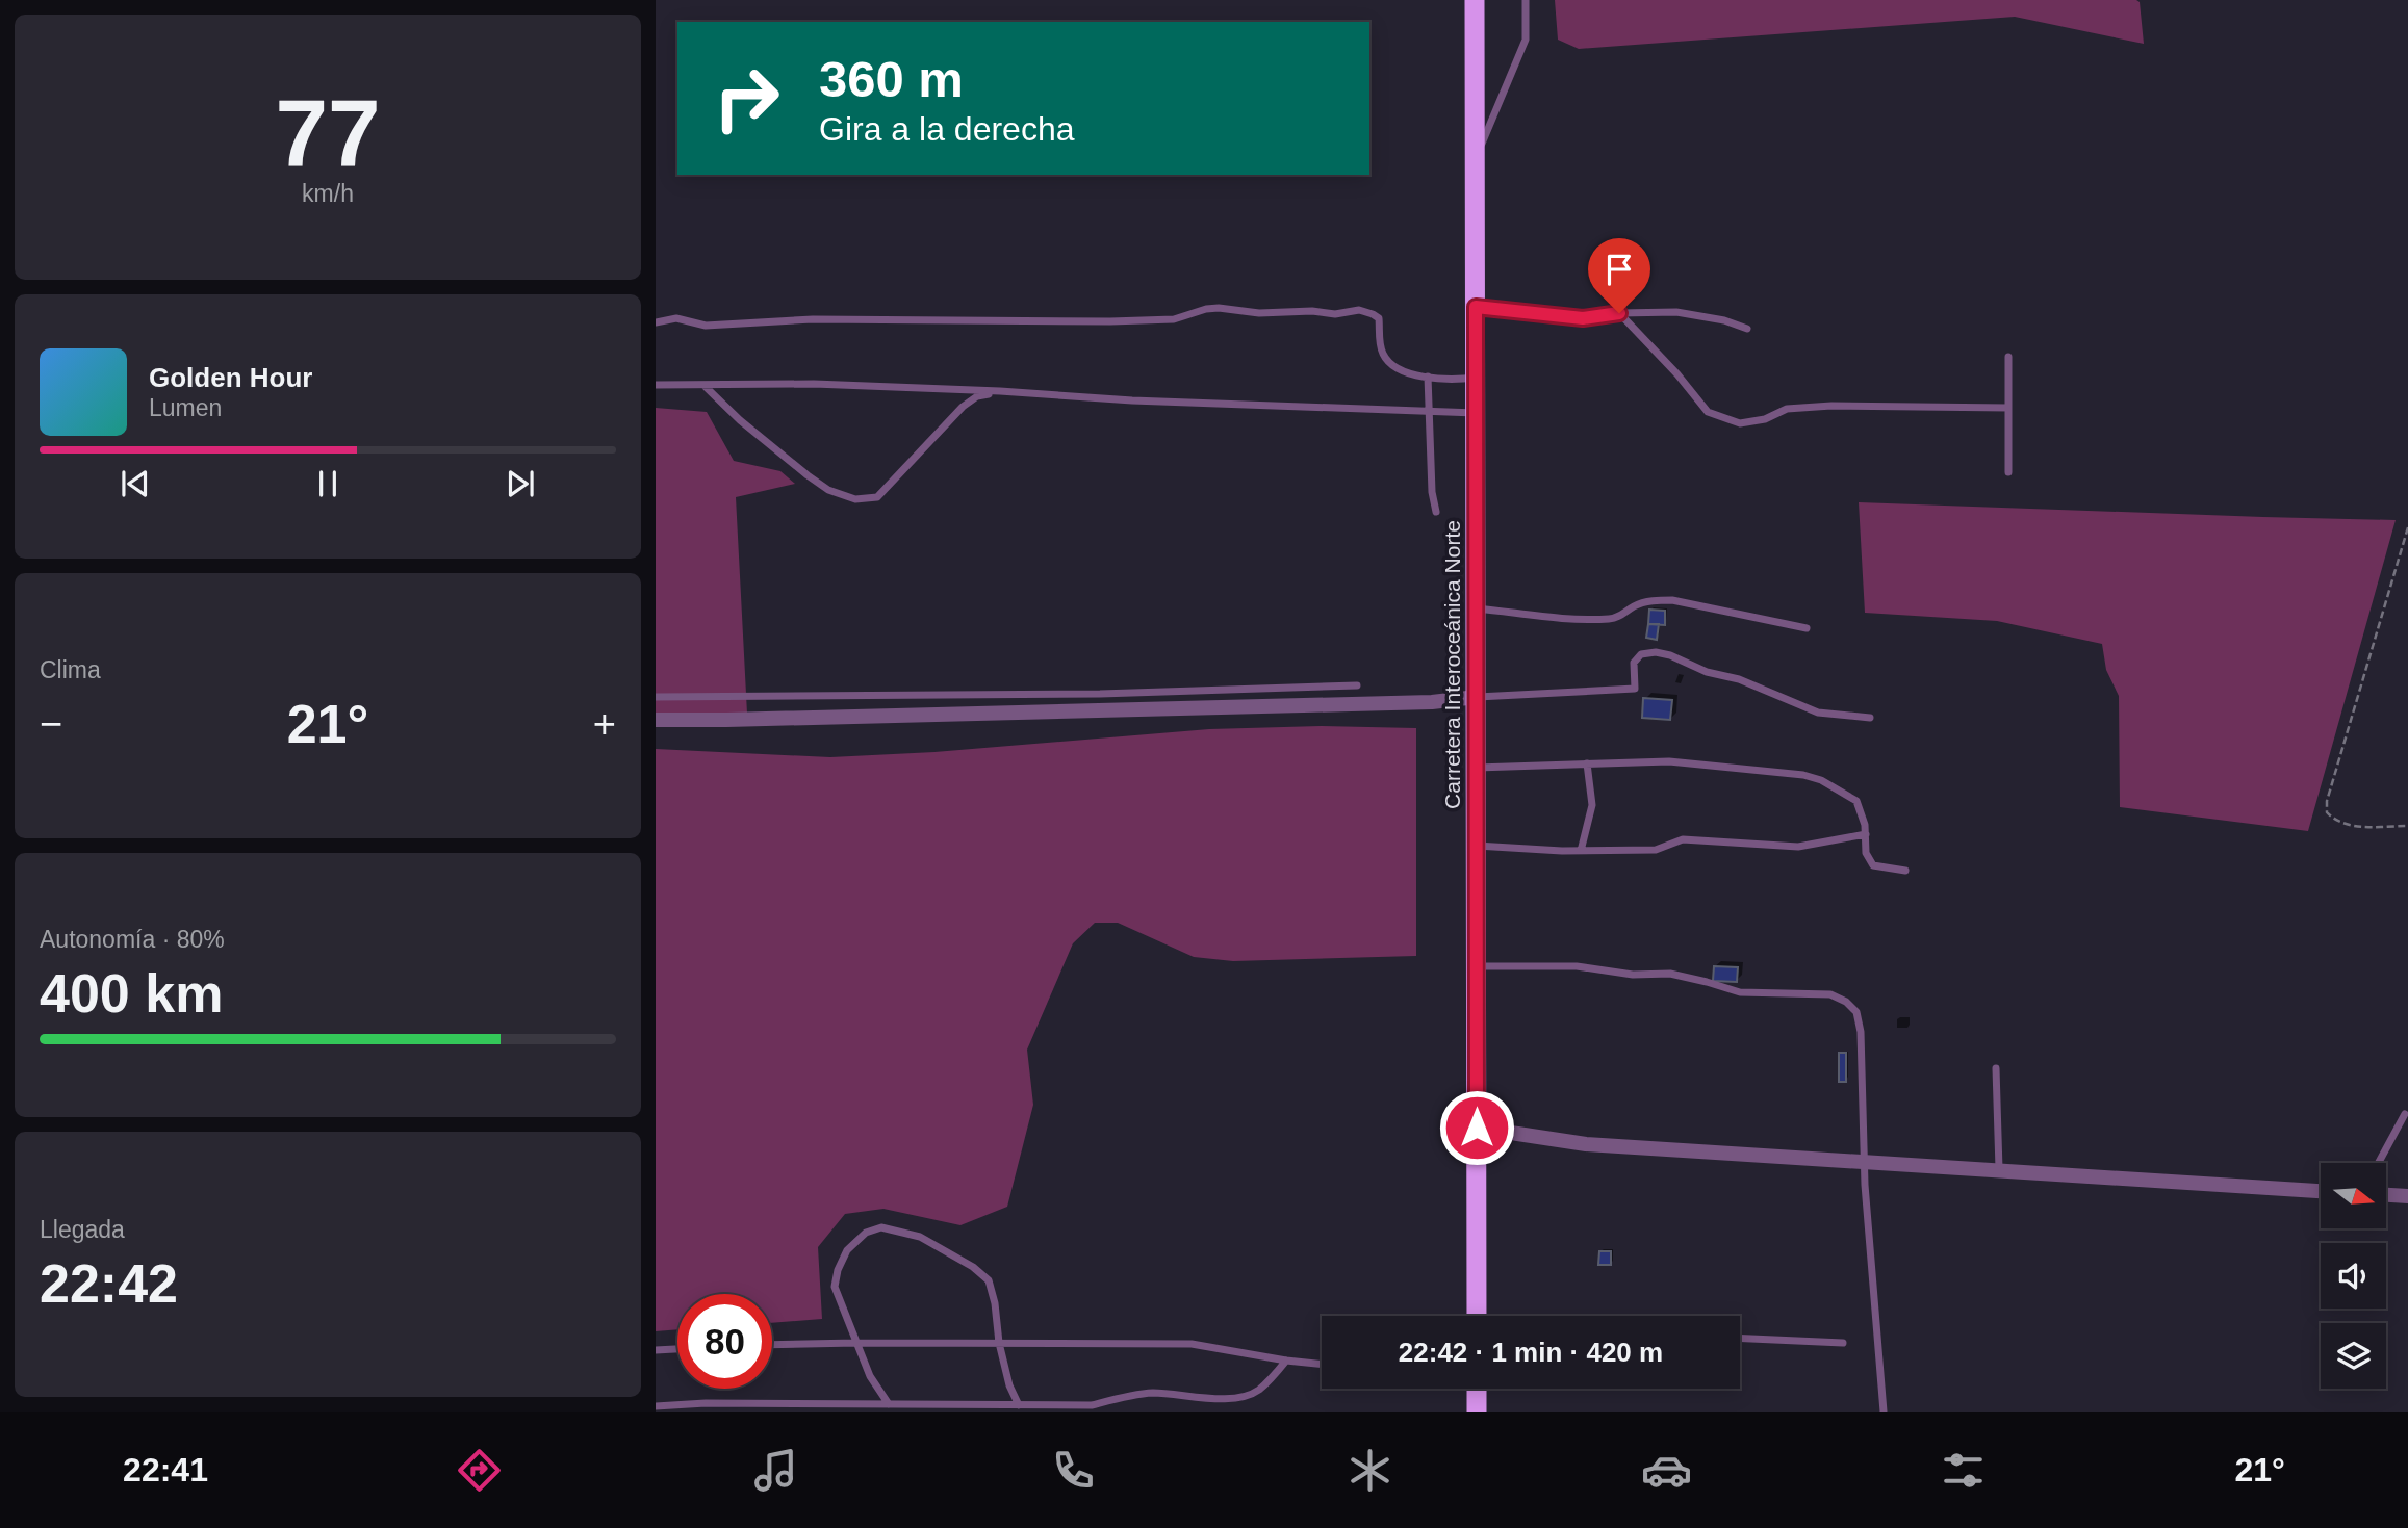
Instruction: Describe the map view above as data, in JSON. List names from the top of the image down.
{
  "streets": {
    "highway": ["Carretera Interoceánica Norte"]
  },
  "north": "right",
  "page": {
    "tile": [
      ["77", "km/h"],
      "Clima",
      ["Autonomía · 80%", "400 km"],
      ["Llegada", "22:42"]
    ],
    "turn": ["360 m", "Gira a la derecha"],
    "song": ["Golden Hour", "Lumen"],
    "heat": ["−", "21°", "+"],
    "limit": "80",
    "trip": "22:42 · 1 min · 420 m",
    "tabs": ["22:41", "21°"]
  }
}
